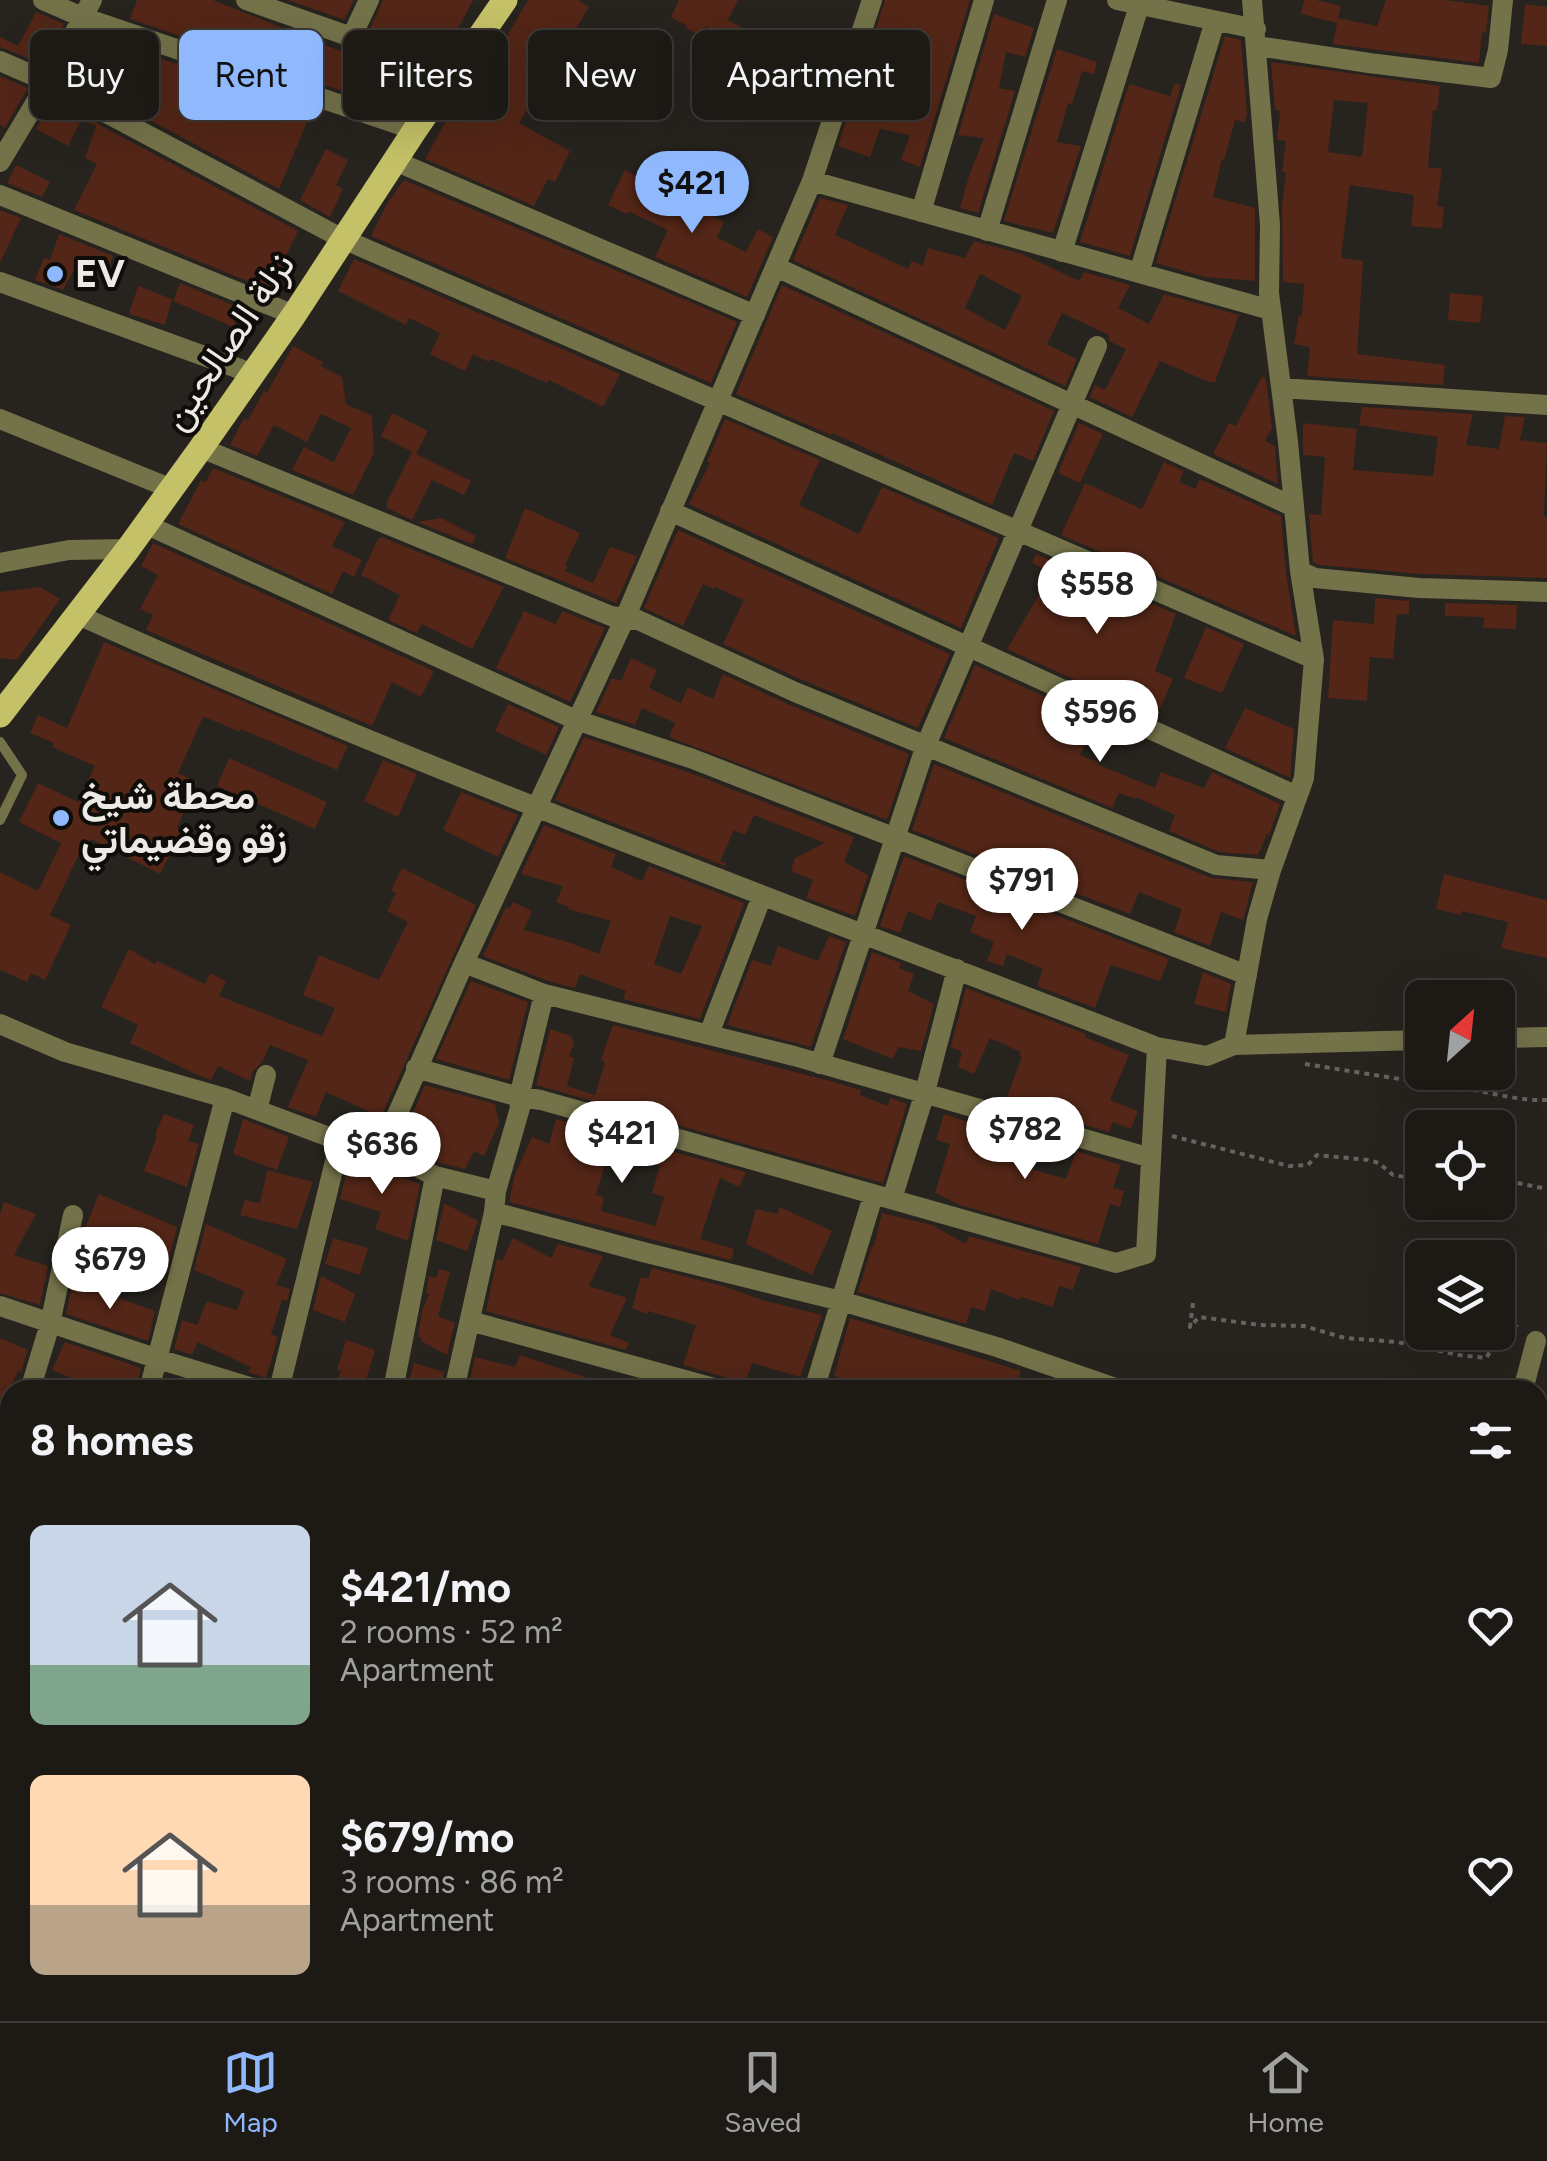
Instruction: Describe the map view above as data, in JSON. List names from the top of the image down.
{
  "streets": {
    "main road": ["نزلة الصالحين"]
  },
  "places": ["EV", "محطة شيخ زقو وقضيماتي"],
  "north": "top right",
  "page": {
    "chip": [
      "Buy",
      "Rent",
      "Filters",
      "New",
      "Apartment"
    ],
    "price": [
      "$421",
      "$558",
      "$596",
      "$791",
      "$782",
      "$421",
      "$636",
      "$679"
    ],
    "heading": "8 homes",
    "list": [
      {
        "name": "$421/mo",
        "note": "2 rooms · 52 m² · Apartment"
      },
      {
        "name": "$679/mo",
        "note": "3 rooms · 86 m² · Apartment"
      }
    ],
    "tabs": ["Map", "Saved", "Home"]
  }
}
